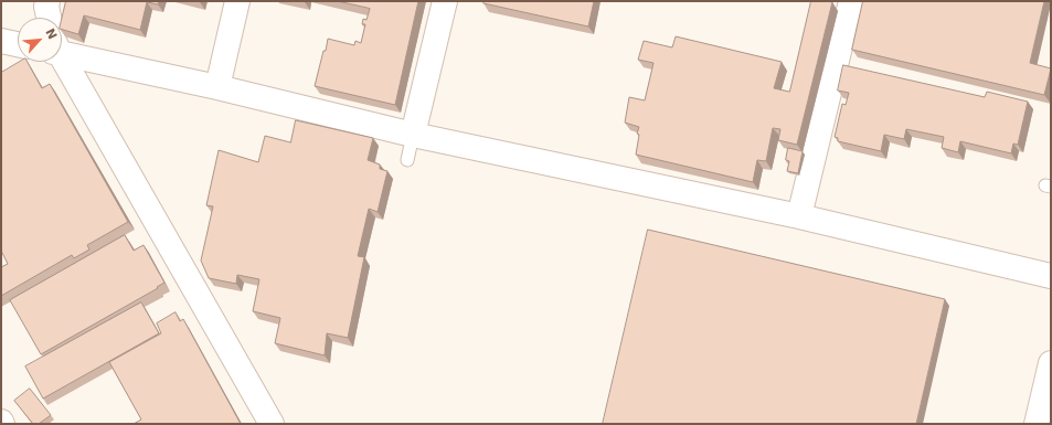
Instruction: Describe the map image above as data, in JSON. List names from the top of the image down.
{
  "north": "top right"
}
